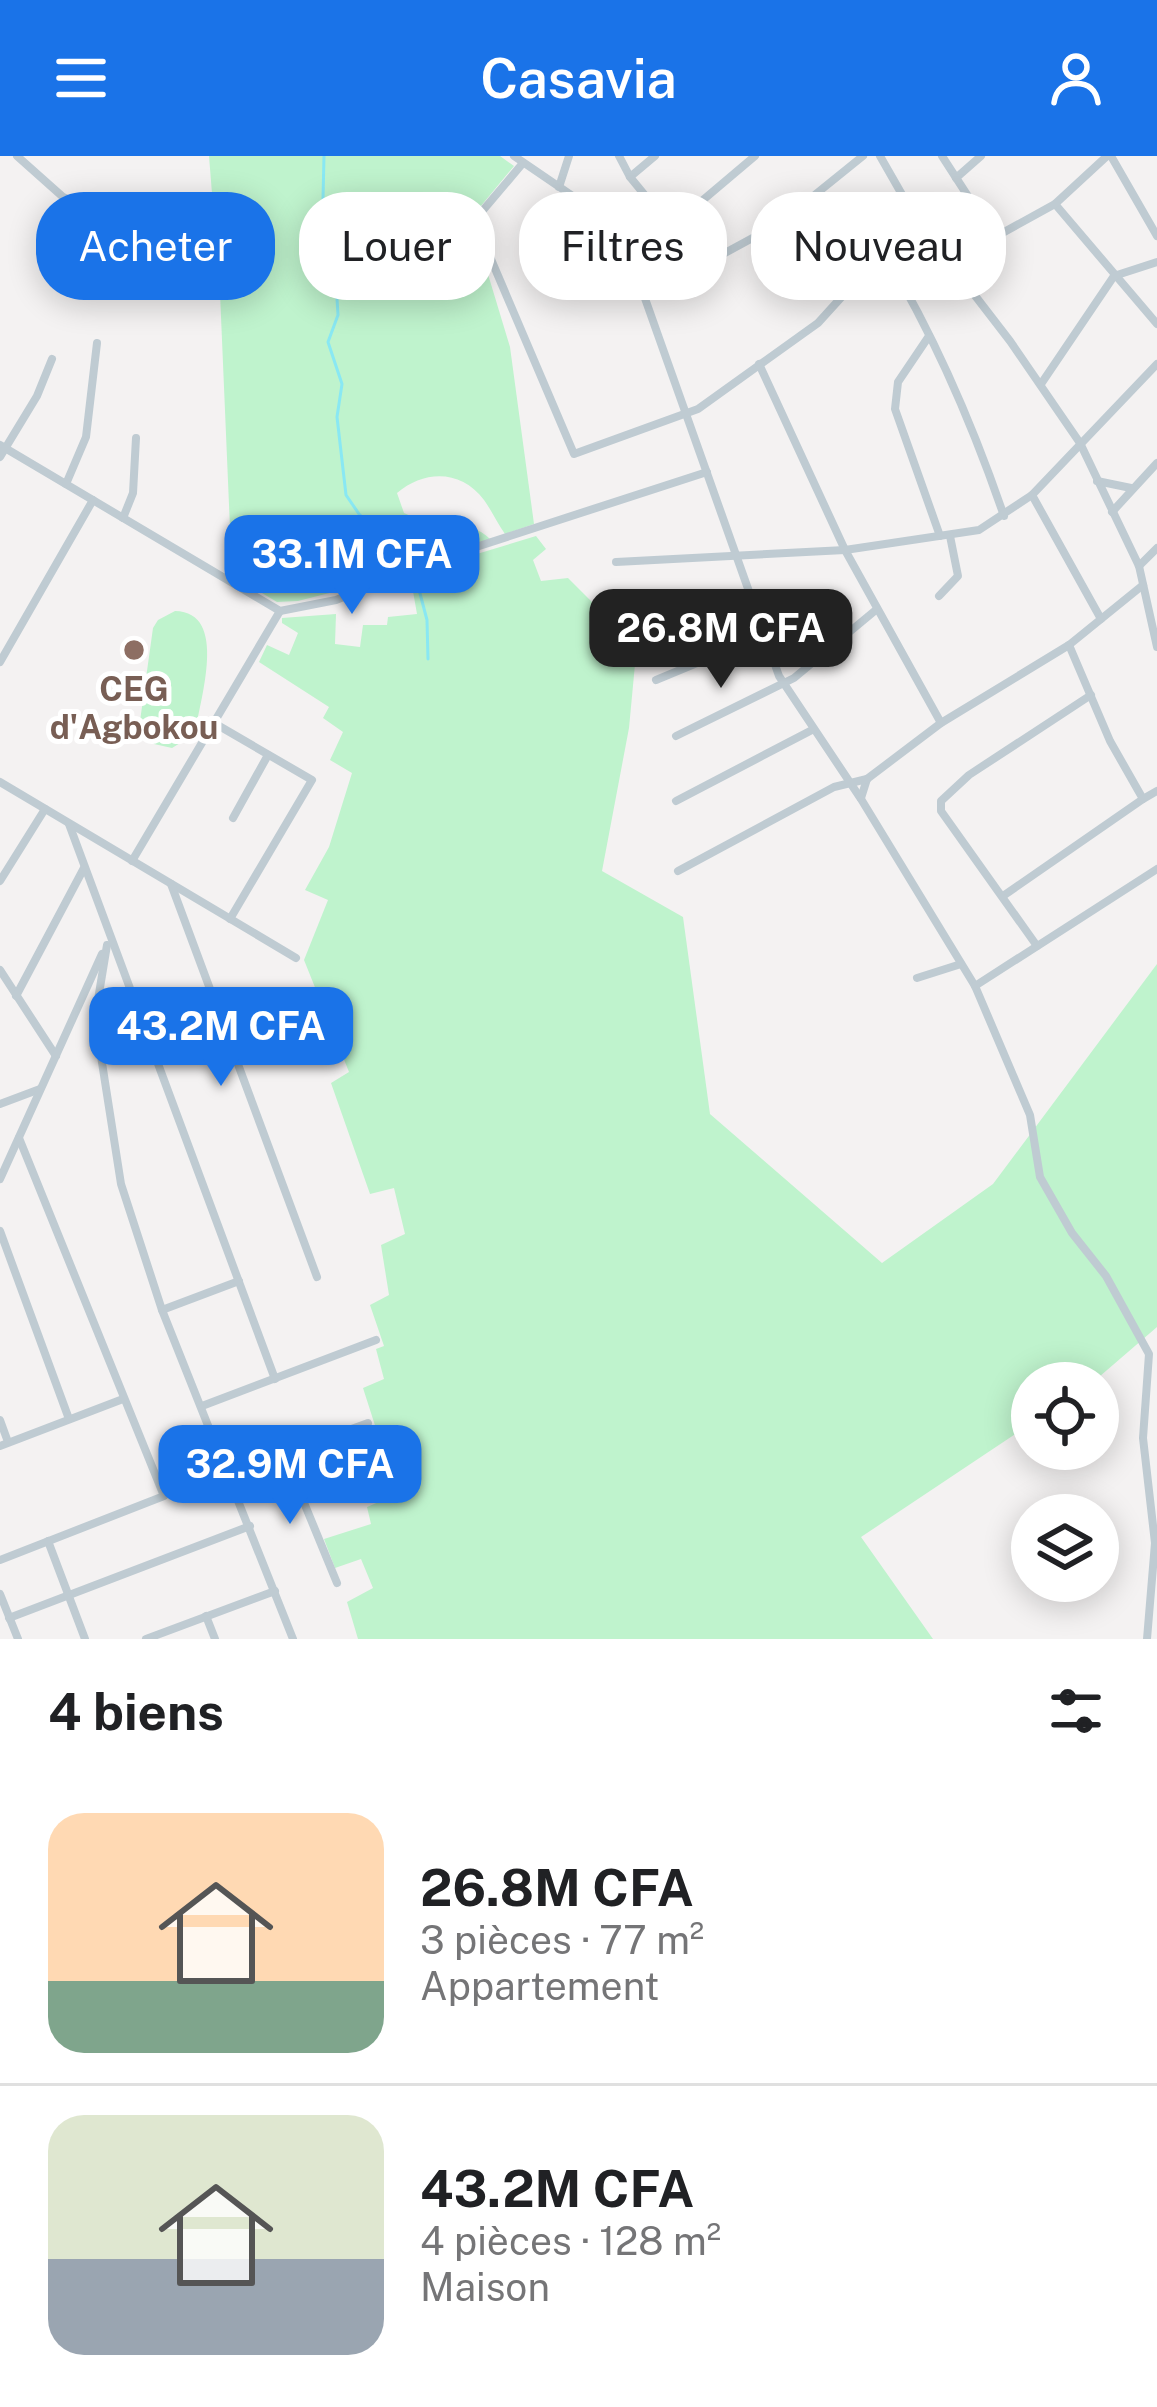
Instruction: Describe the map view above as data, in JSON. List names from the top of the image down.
{
  "places": ["CEG d'Agbokou"],
  "page": {
    "header": "Casavia",
    "chip": [
      "Acheter",
      "Louer",
      "Filtres",
      "Nouveau"
    ],
    "price": [
      "33.1M CFA",
      "26.8M CFA",
      "43.2M CFA",
      "32.9M CFA"
    ],
    "heading": "4 biens",
    "list": [
      {
        "name": "26.8M CFA",
        "note": "3 pièces · 77 m² · Appartement"
      },
      {
        "name": "43.2M CFA",
        "note": "4 pièces · 128 m² · Maison"
      }
    ]
  }
}
